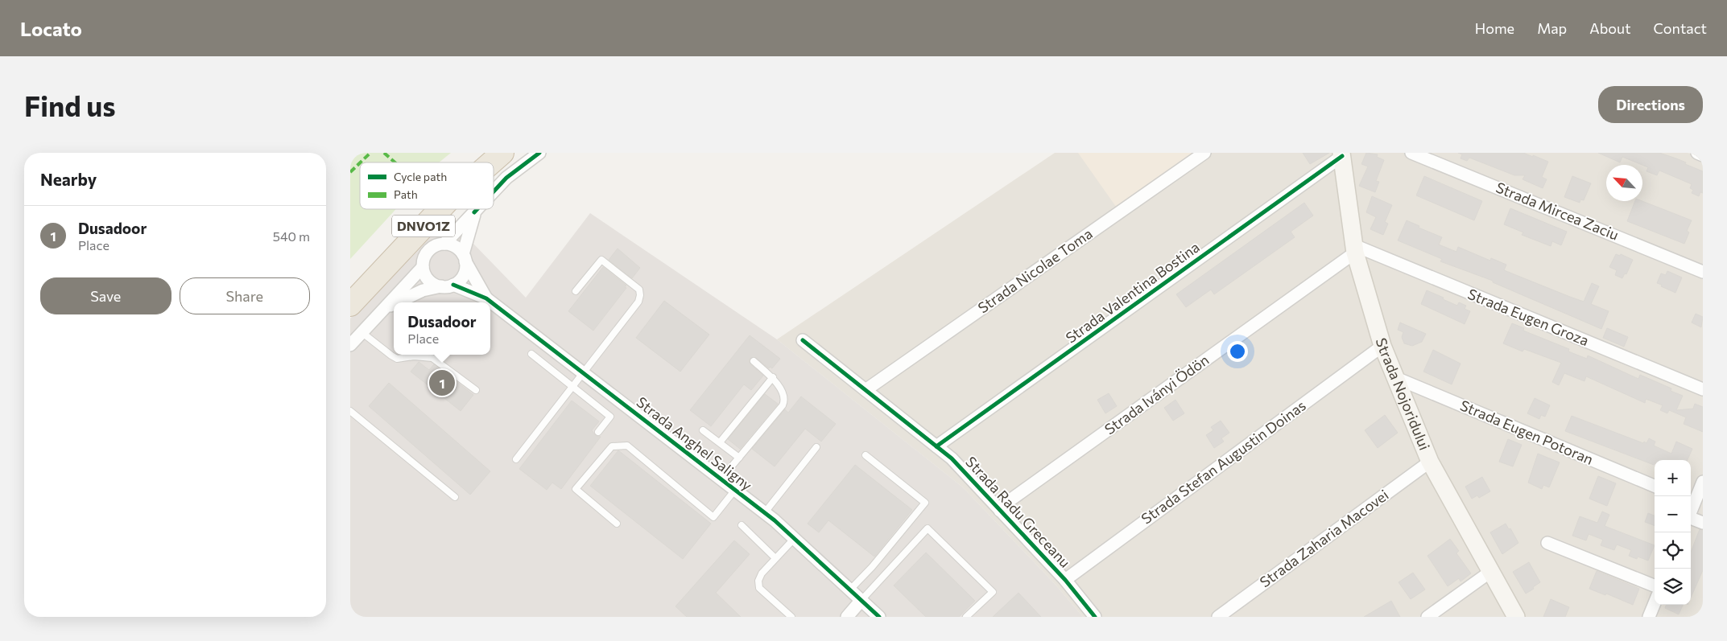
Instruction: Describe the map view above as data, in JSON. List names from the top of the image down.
{
  "streets": {
    "highway": ["DNVO1Z"],
    "main road": ["Strada Nojoridului"],
    "street": [
      "Strada Mircea Zaciu",
      "Strada Nicolae Toma",
      "Strada Valentina Bostina",
      "Strada Eugen Groza",
      "Strada Iványi Ödön",
      "Strada Eugen Potoran",
      "Strada Anghel Saligny",
      "Strada Stefan Augustin Doinas",
      "Strada Radu Greceanu",
      "Strada Zaharia Macovei"
    ]
  },
  "crossings": [
    ["Strada Nicolae Toma", "Strada Radu Greceanu"],
    ["Strada Valentina Bostina", "Strada Nojoridului"],
    ["Strada Valentina Bostina", "Strada Radu Greceanu"],
    ["Strada Eugen Groza", "Strada Nojoridului"],
    ["Strada Eugen Groza", "Strada Iványi Ödön"],
    ["Strada Nojoridului", "Strada Iványi Ödön"],
    ["Strada Nojoridului", "Strada Eugen Potoran"],
    ["Strada Nojoridului", "Strada Stefan Augustin Doinas"],
    ["Strada Nojoridului", "Strada Zaharia Macovei"],
    ["Strada Iványi Ödön", "Strada Radu Greceanu"],
    ["Strada Stefan Augustin Doinas", "Strada Radu Greceanu"]
  ],
  "legend": ["Cycle path", "Path"],
  "north": "top left",
  "page": {
    "header": "Locato",
    "nav": [
      "Home",
      "Map",
      "About",
      "Contact"
    ],
    "buttons": [
      "Directions",
      ["Save", "Share"]
    ],
    "title": "Find us",
    "heading": "Nearby",
    "list": [
      {
        "mark": "1",
        "name": "Dusadoor",
        "note": "Place",
        "value": "540 m"
      }
    ],
    "popup": ["Dusadoor", "Place"],
    "pins": "1",
    "map_buttons": ["+", "−"]
  }
}
